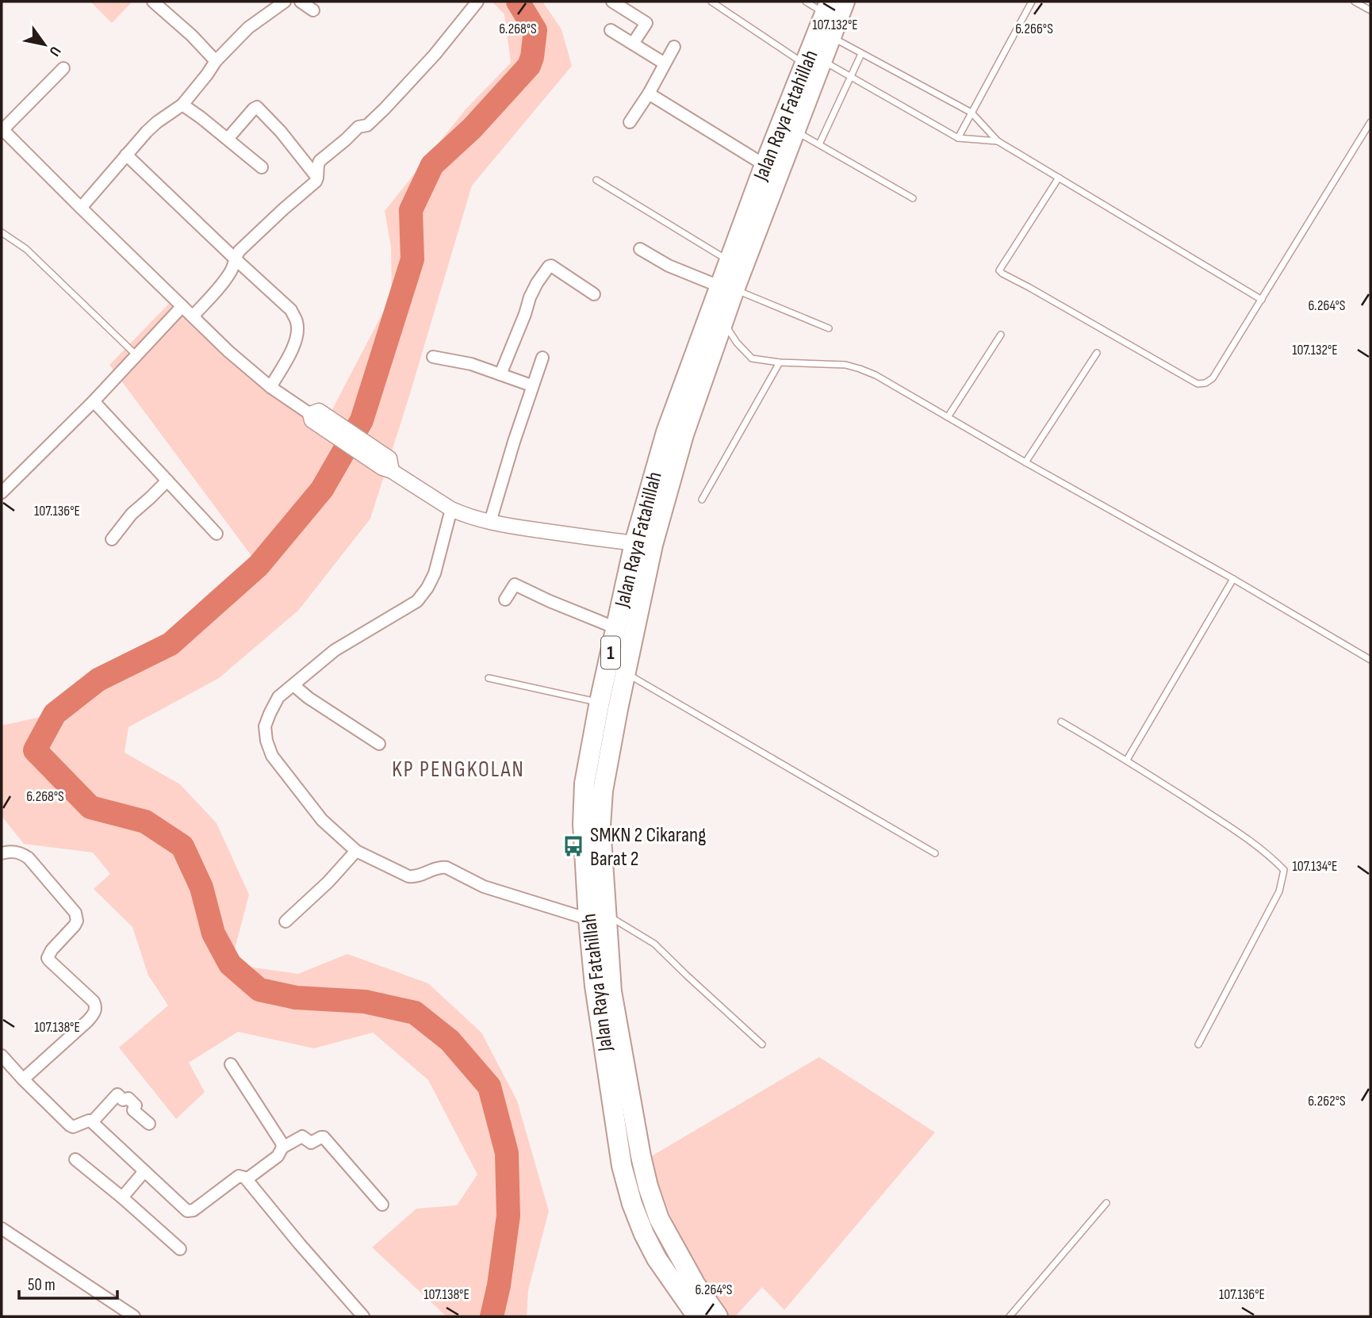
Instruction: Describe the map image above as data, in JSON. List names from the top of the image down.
{
  "streets": {
    "highway": ["Jalan Raya Fatahillah", "1"]
  },
  "districts": ["KP PENGKOLAN"],
  "places": {
    "bus stop": ["SMKN 2 Cikarang Barat 2"]
  },
  "scale_bar": "50 m",
  "north": "bottom right",
  "coordinates": [
    "107.132°E",
    "6.268°S",
    "6.266°S",
    "6.264°S",
    "107.136°E",
    "107.134°E",
    "107.138°E",
    "6.262°S"
  ]
}
